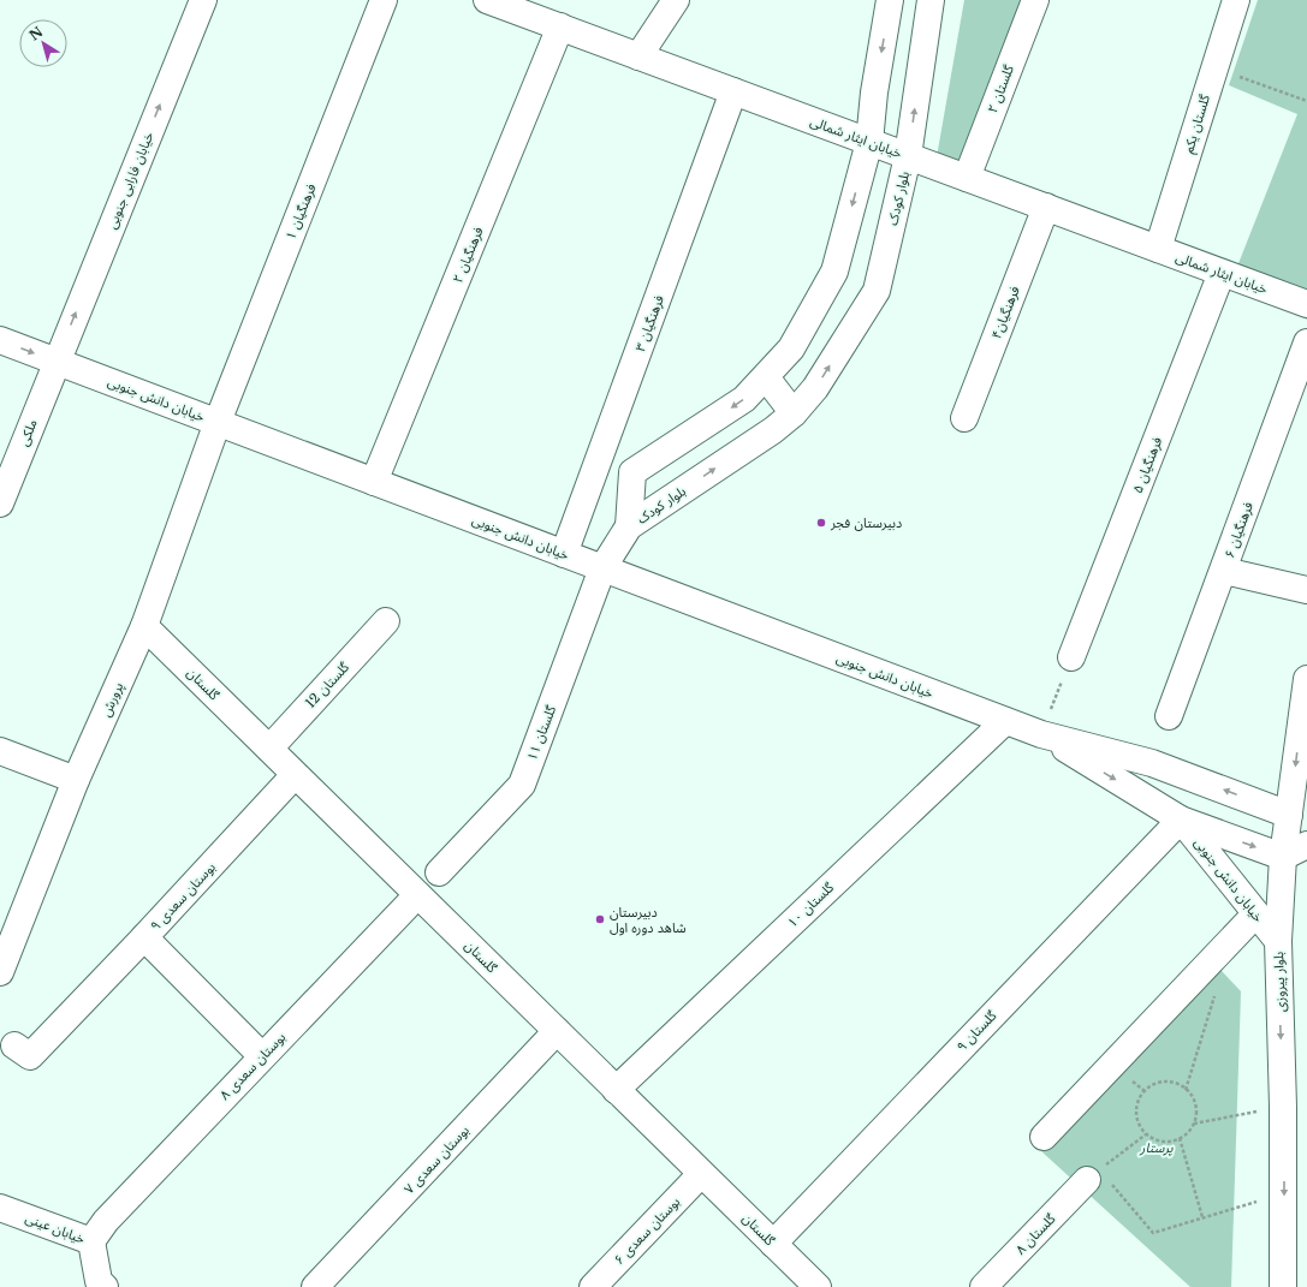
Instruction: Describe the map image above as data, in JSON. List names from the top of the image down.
{
  "streets": {
    "street": [
      "گلستان ۲",
      "گلستان یکم",
      "خیابان ایثار شمالی",
      "خیابان فارابی جنوبی",
      "بلوار کودک",
      "فرهنگیان ۱",
      "فرهنگیان ۲",
      "فرهنگیان۴",
      "فرهنگیان ۳",
      "خیابان دانش جنوبی",
      "ملکی",
      "فرهنگیان ۵",
      "فرهنگیان ۶",
      "گلستان",
      "گلستان 12",
      "پرورش",
      "گلستان ۱۱",
      "بوستان سعدی ۹",
      "گلستان ۱۰",
      "بلوار پیروزی",
      "گلستان ۹",
      "بوستان سعدی ۸",
      "بوستان سعدی ۷",
      "خیابان عینی",
      "بوستان سعدی ۶",
      "گلستان ۸"
    ]
  },
  "crossings": [
    ["گلستان ۲", "خیابان ایثار شمالی"],
    ["گلستان یکم", "خیابان ایثار شمالی"],
    ["خیابان ایثار شمالی", "بلوار کودک"],
    ["خیابان ایثار شمالی", "فرهنگیان ۲"],
    ["خیابان ایثار شمالی", "فرهنگیان۴"],
    ["خیابان ایثار شمالی", "فرهنگیان ۳"],
    ["خیابان ایثار شمالی", "فرهنگیان ۵"],
    ["خیابان فارابی جنوبی", "خیابان دانش جنوبی"],
    ["خیابان فارابی جنوبی", "ملکی"],
    ["بلوار کودک", "گلستان ۱۱"],
    ["فرهنگیان ۱", "خیابان دانش جنوبی"],
    ["فرهنگیان ۱", "پرورش"],
    ["فرهنگیان ۲", "خیابان دانش جنوبی"],
    ["فرهنگیان ۳", "خیابان دانش جنوبی"],
    ["خیابان دانش جنوبی", "ملکی"],
    ["خیابان دانش جنوبی", "پرورش"],
    ["خیابان دانش جنوبی", "گلستان ۱۱"],
    ["خیابان دانش جنوبی", "گلستان ۱۰"],
    ["خیابان دانش جنوبی", "بلوار پیروزی"],
    ["خیابان دانش جنوبی", "گلستان ۹"],
    ["گلستان", "گلستان 12"],
    ["گلستان", "پرورش"],
    ["گلستان", "بوستان سعدی ۹"],
    ["گلستان", "گلستان ۱۰"],
    ["گلستان", "گلستان ۹"],
    ["گلستان", "بوستان سعدی ۸"],
    ["گلستان", "بوستان سعدی ۷"],
    ["گلستان", "بوستان سعدی ۶"],
    ["بوستان سعدی ۹", "بوستان سعدی ۸"],
    ["بوستان سعدی ۸", "خیابان عینی"]
  ],
  "one_way": ["خیابان فارابی جنوبی", "بلوار پیروزی"],
  "parks": ["پرستار"],
  "places": ["دبیرستان فجر", "دبیرستان شاهد دوره اول"],
  "north": "top left"
}
